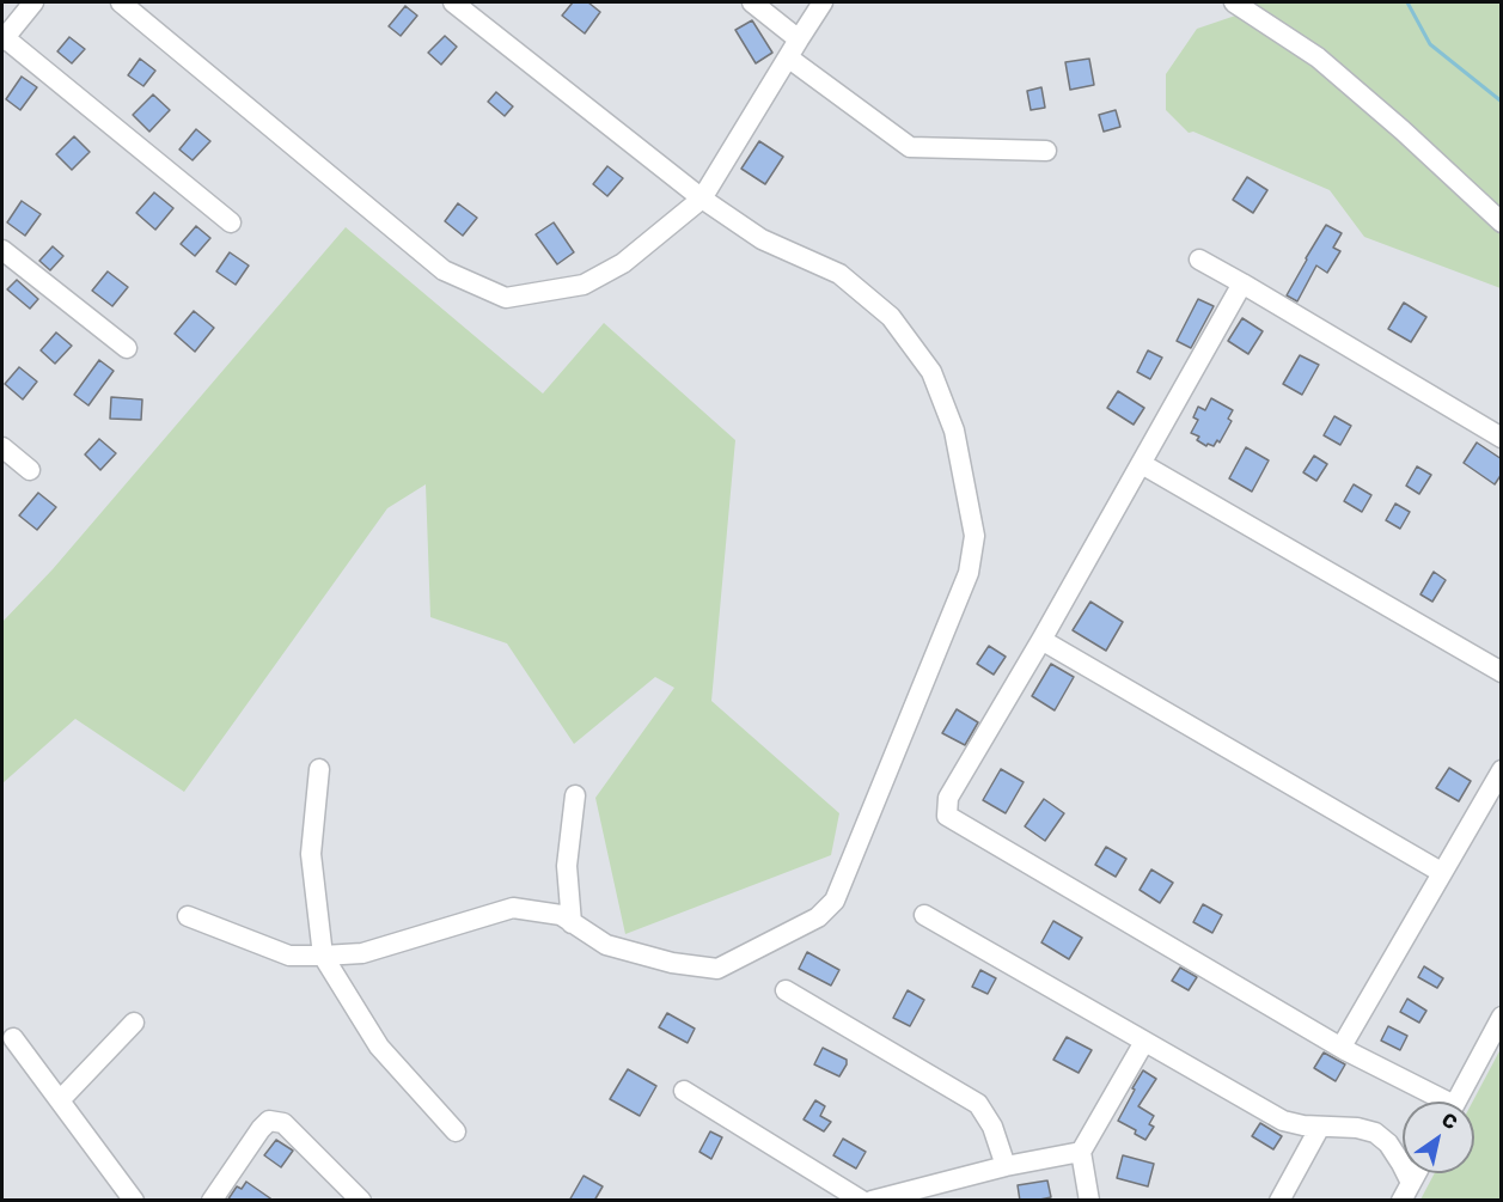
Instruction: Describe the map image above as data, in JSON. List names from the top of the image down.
{
  "north": "top right"
}
